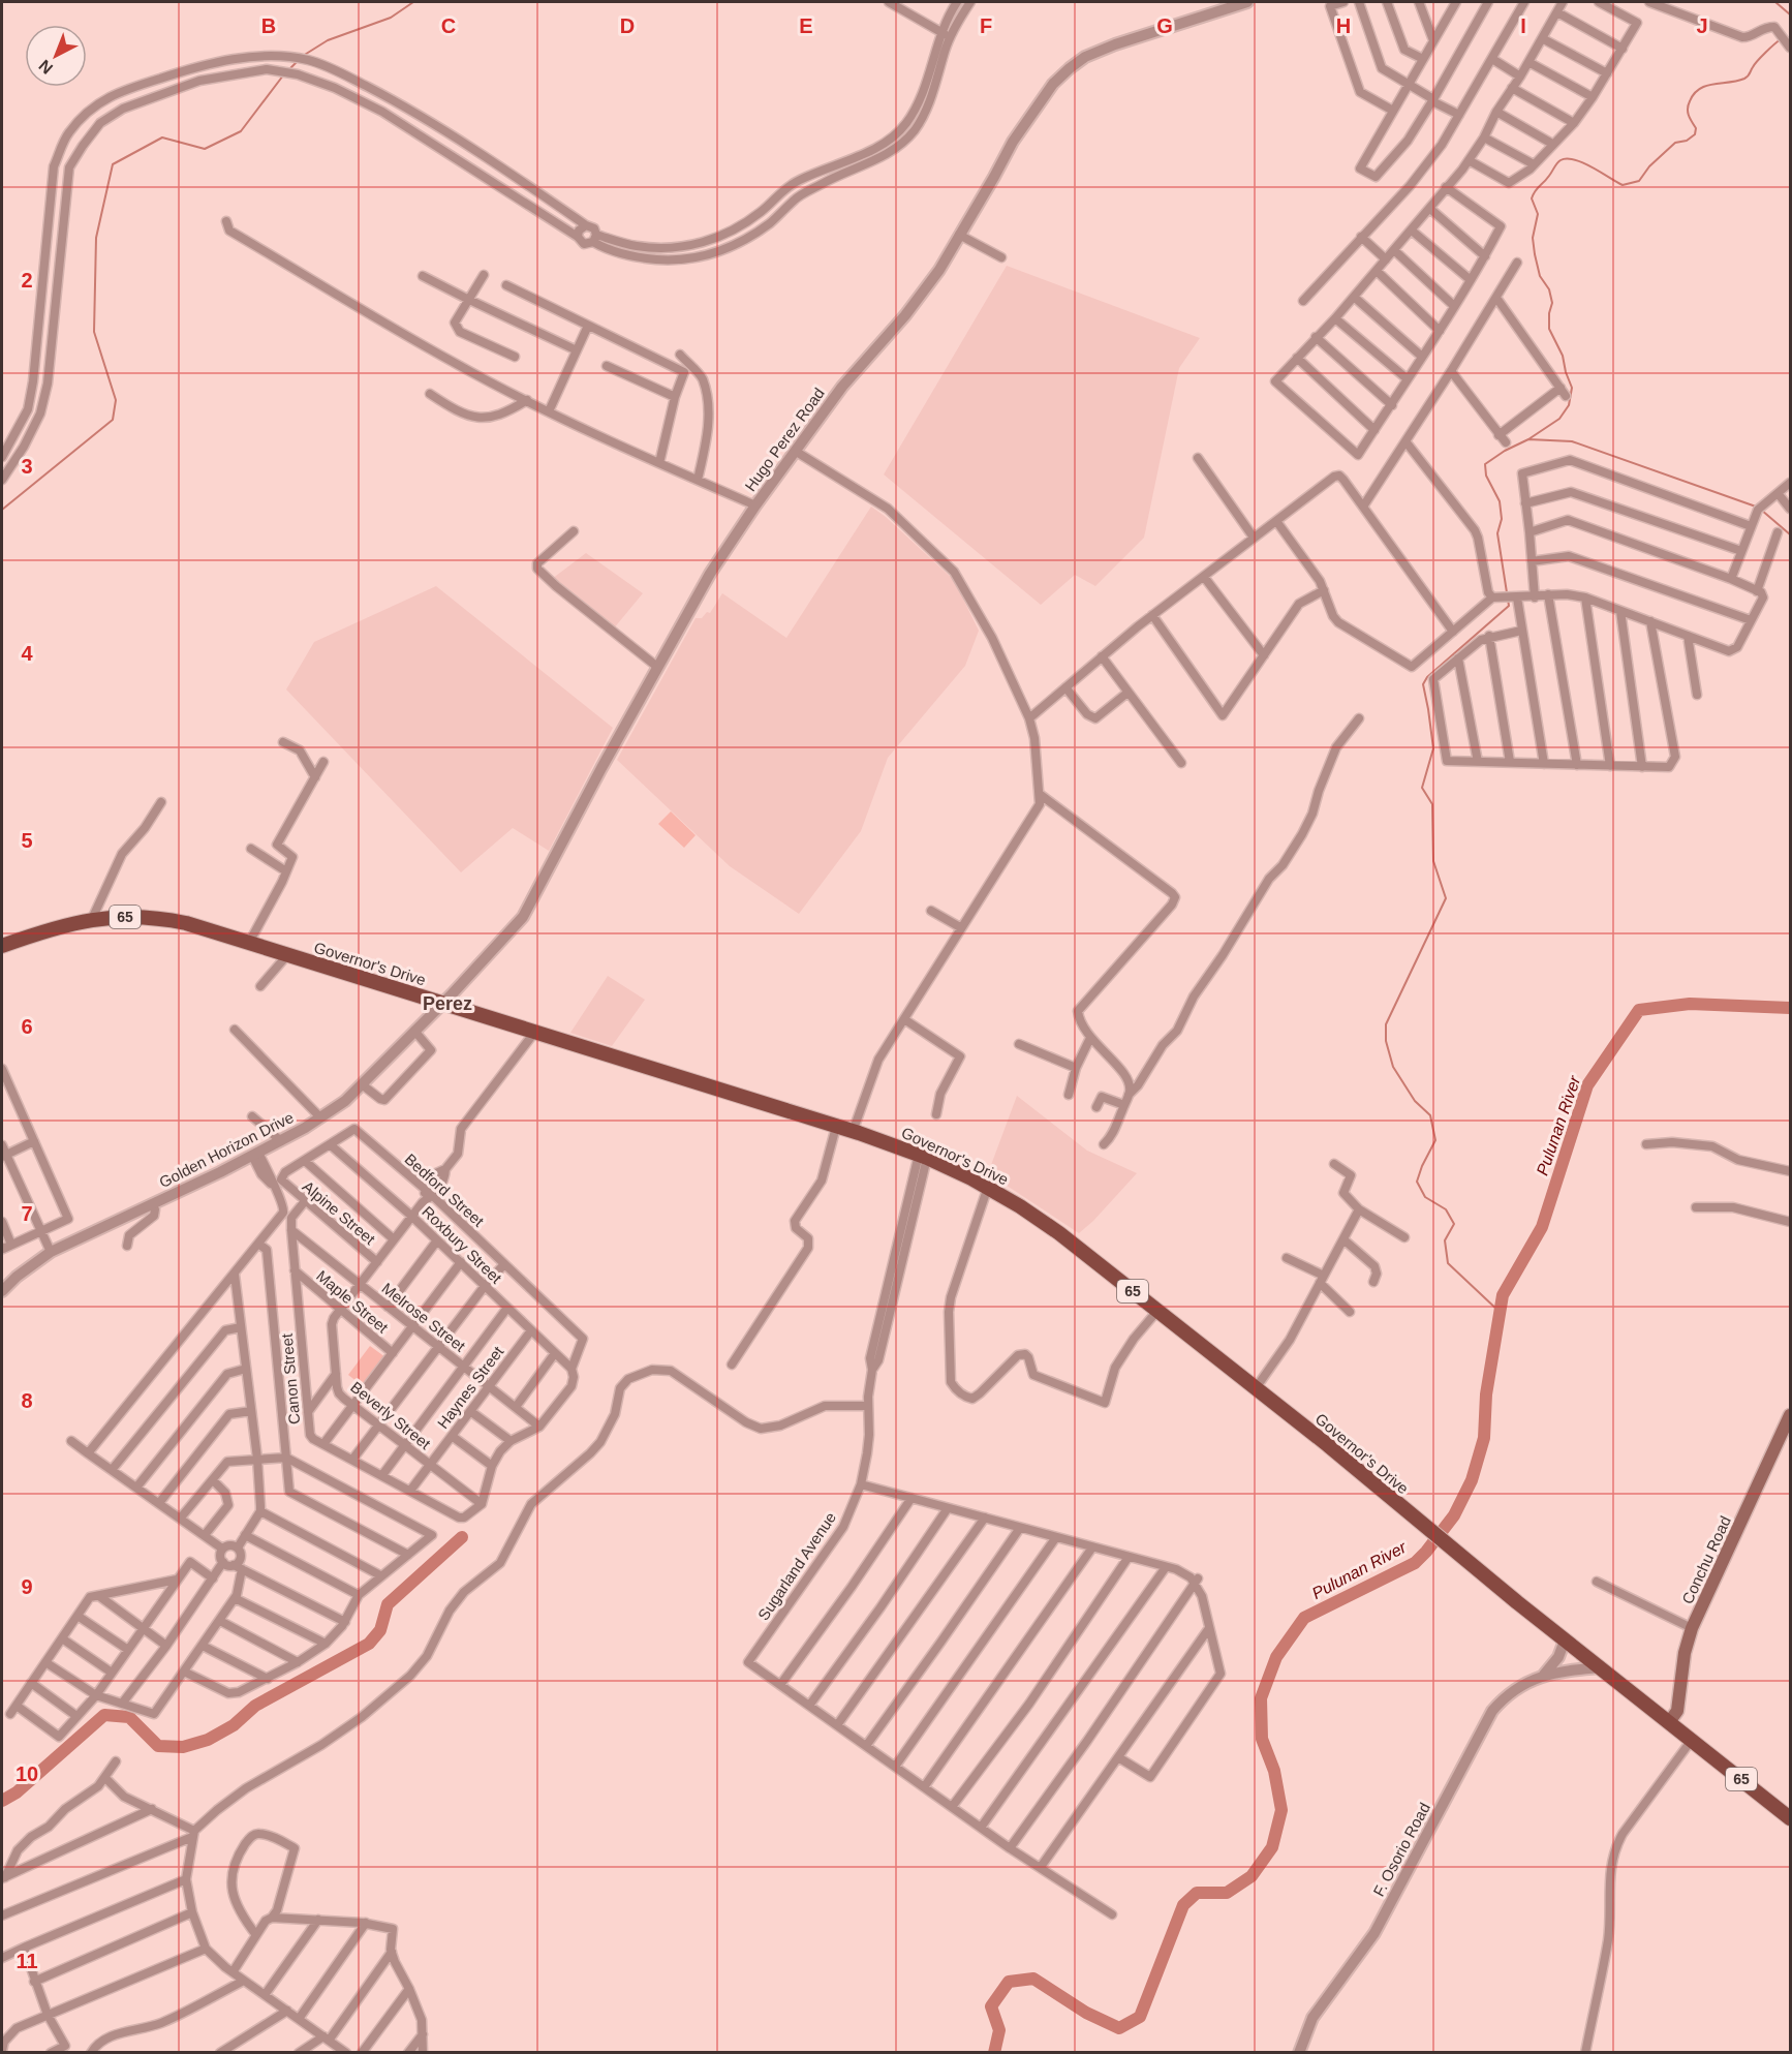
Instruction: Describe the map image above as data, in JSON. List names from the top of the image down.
{
  "streets": {
    "main road": ["65", "Governor's Drive", "Conchu Road"],
    "street": [
      "Hugo Perez Road",
      "Golden Horizon Drive",
      "Bedford Street",
      "Alpine Street",
      "Roxbury Street",
      "Maple Street",
      "Melrose Street",
      "Canon Street",
      "Haynes Street",
      "Beverly Street",
      "Sugarland Avenue",
      "F. Osorio Road"
    ]
  },
  "crossings": [
    ["Hugo Perez Road", "Governor's Drive"],
    ["Hugo Perez Road", "Golden Horizon Drive"],
    ["Governor's Drive", "Golden Horizon Drive"],
    ["Governor's Drive", "Beverly Street"],
    ["Governor's Drive", "Conchu Road"],
    ["Governor's Drive", "Sugarland Avenue"],
    ["Governor's Drive", "F. Osorio Road"],
    ["Bedford Street", "Alpine Street"],
    ["Bedford Street", "Roxbury Street"],
    ["Bedford Street", "Beverly Street"],
    ["Alpine Street", "Canon Street"],
    ["Alpine Street", "Beverly Street"],
    ["Roxbury Street", "Haynes Street"],
    ["Roxbury Street", "Beverly Street"],
    ["Maple Street", "Canon Street"],
    ["Maple Street", "Beverly Street"],
    ["Melrose Street", "Canon Street"],
    ["Melrose Street", "Haynes Street"],
    ["Melrose Street", "Beverly Street"],
    ["Haynes Street", "Beverly Street"]
  ],
  "districts": ["Perez"],
  "water": ["Pulunan River"],
  "north": "bottom left",
  "grid": {
    "columns": [
      "B",
      "C",
      "D",
      "E",
      "F",
      "G",
      "H",
      "I",
      "J"
    ],
    "rows": [
      "2",
      "3",
      "4",
      "5",
      "6",
      "7",
      "8",
      "9",
      "10",
      "11"
    ]
  }
}
